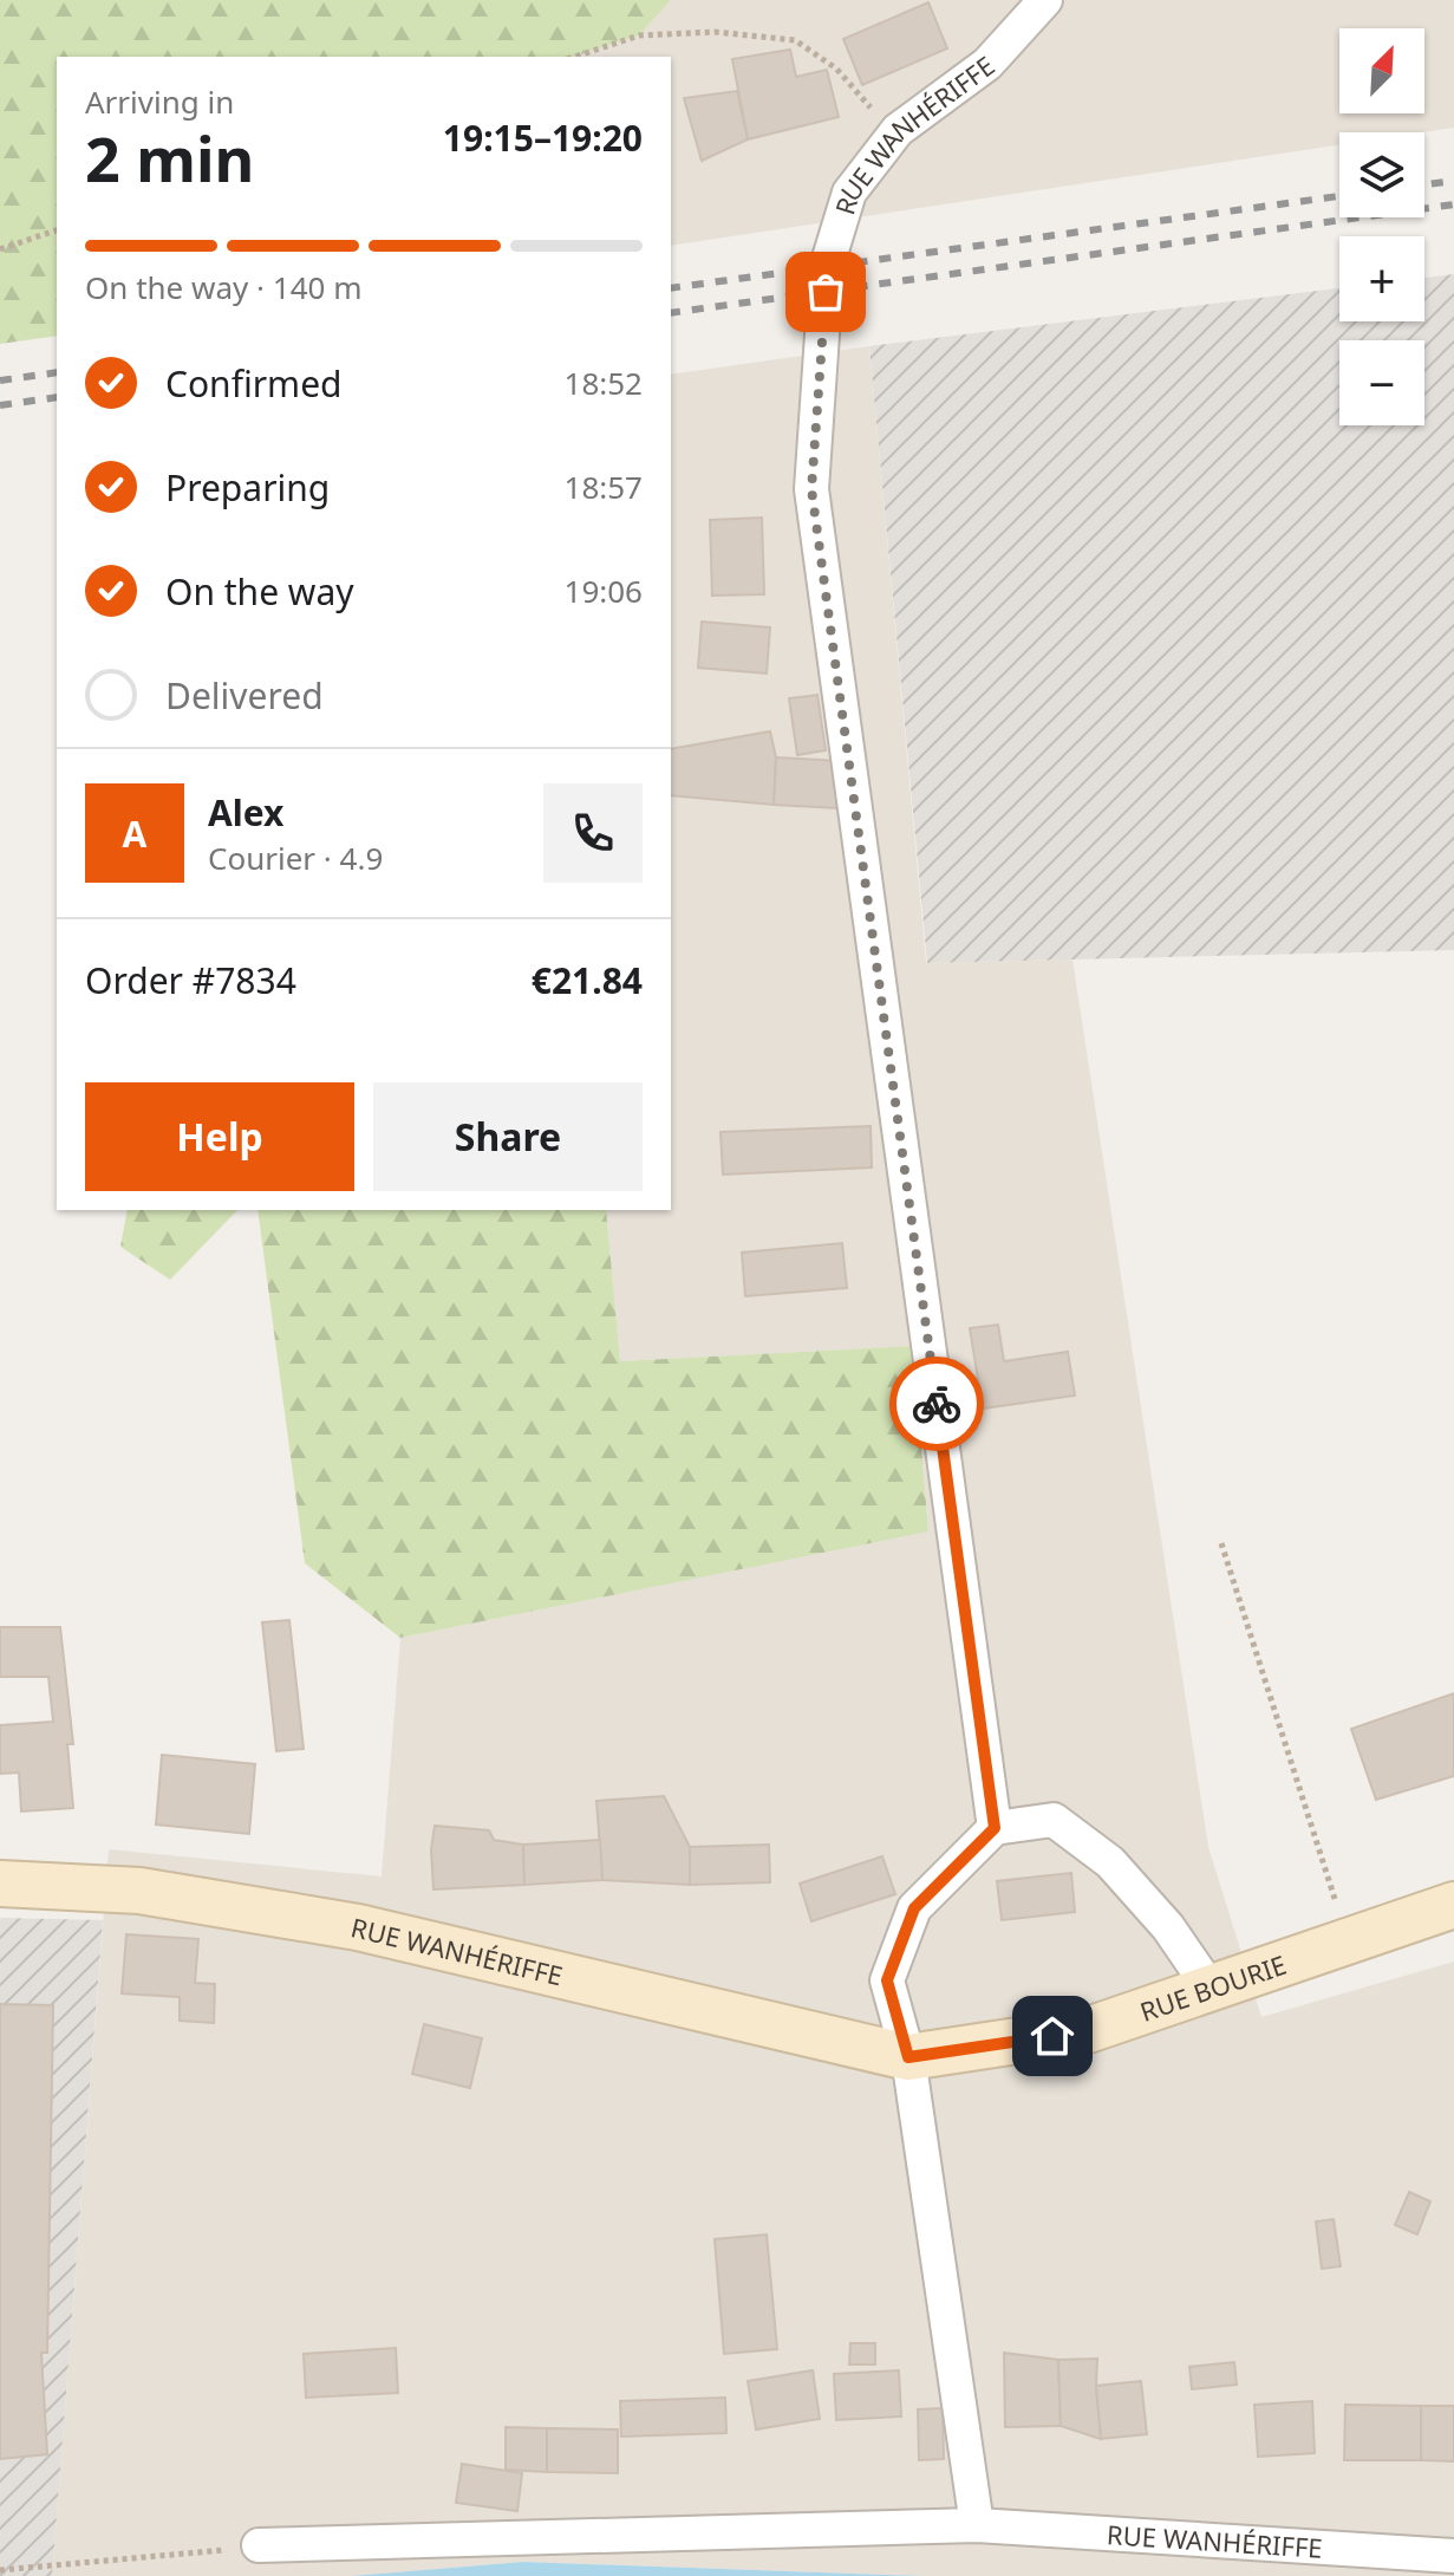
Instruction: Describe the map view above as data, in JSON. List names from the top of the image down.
{
  "streets": {
    "main road": ["RUE WANHÉRIFFE", "RUE BOURIE"]
  },
  "crossings": [
    ["RUE WANHÉRIFFE", "RUE BOURIE"]
  ],
  "north": "top right",
  "page": {
    "map_buttons": ["+", "−"],
    "heading": ["2 min", "Arriving in", "19:15–19:20"],
    "panel": [
      "Alex",
      "Courier · 4.9",
      "Order #7834",
      "€21.84"
    ],
    "bar": "On the way · 140 m",
    "list": [
      ["Confirmed", "18:52"],
      ["Preparing", "18:57"],
      ["On the way", "19:06"],
      "Delivered"
    ],
    "round": "A",
    "buttons": ["Help", "Share"]
  }
}
